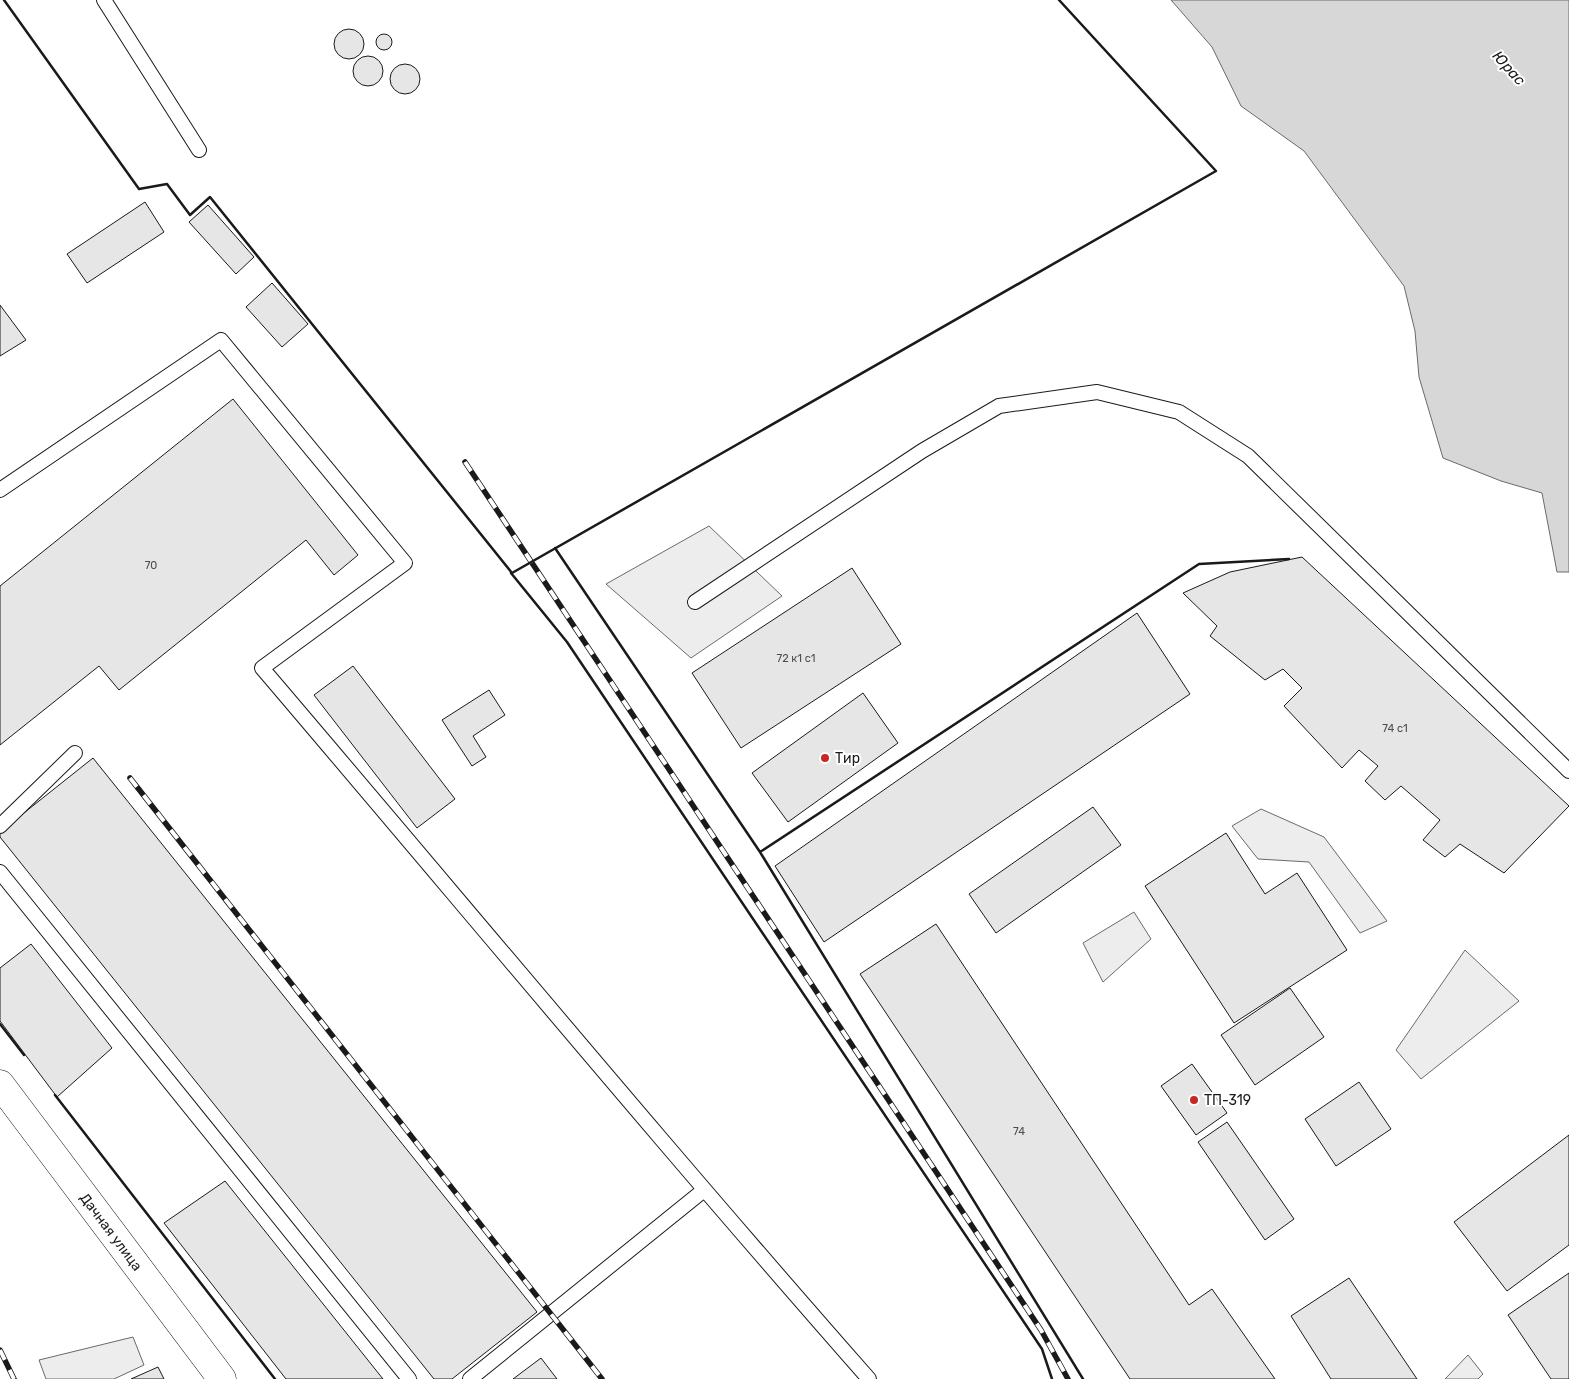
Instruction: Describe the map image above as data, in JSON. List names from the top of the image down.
{
  "streets": {
    "street": ["Дачная улица"]
  },
  "water": ["Юрас"],
  "places": ["Тир", "ТП-319"],
  "house_numbers": [
    "70",
    "72 к1 с1",
    "74 с1",
    "74"
  ]
}
